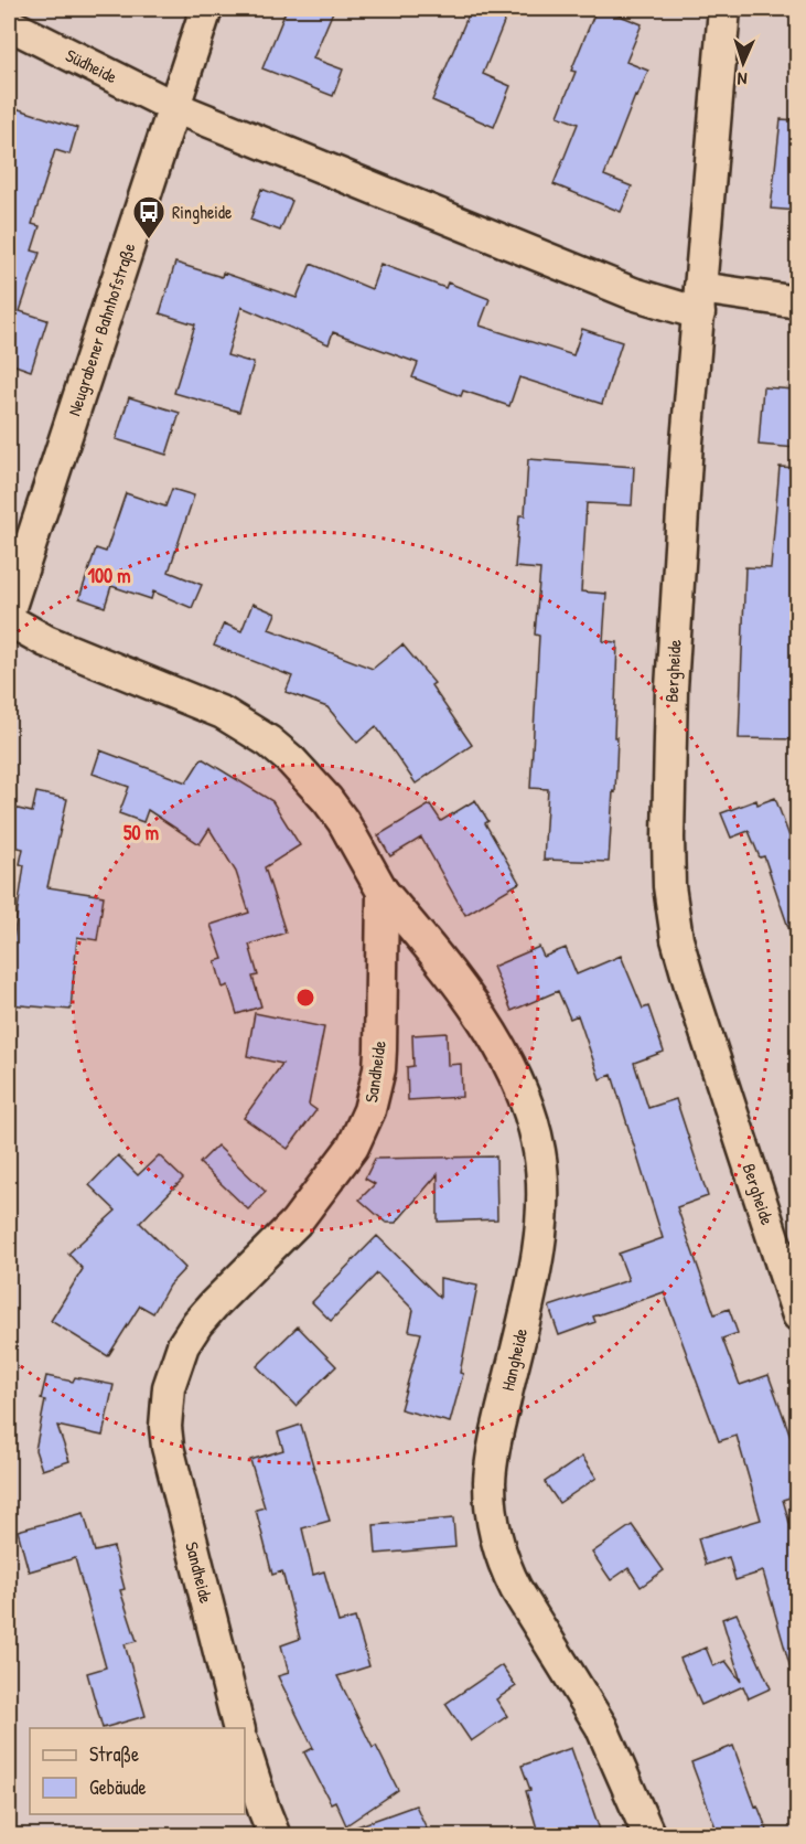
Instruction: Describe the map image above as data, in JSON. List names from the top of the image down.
{
  "streets": {
    "street": [
      "Südheide",
      "Neugrabener Bahnhofstraße",
      "Bergheide",
      "Sandheide",
      "Hangheide"
    ]
  },
  "crossings": [
    ["Südheide", "Neugrabener Bahnhofstraße"],
    ["Sandheide", "Hangheide"]
  ],
  "places": {
    "bus stop": ["Ringheide"]
  },
  "legend": ["Straße", "Gebäude"],
  "north": "bottom",
  "rings": ["100 m", "50 m"]
}
